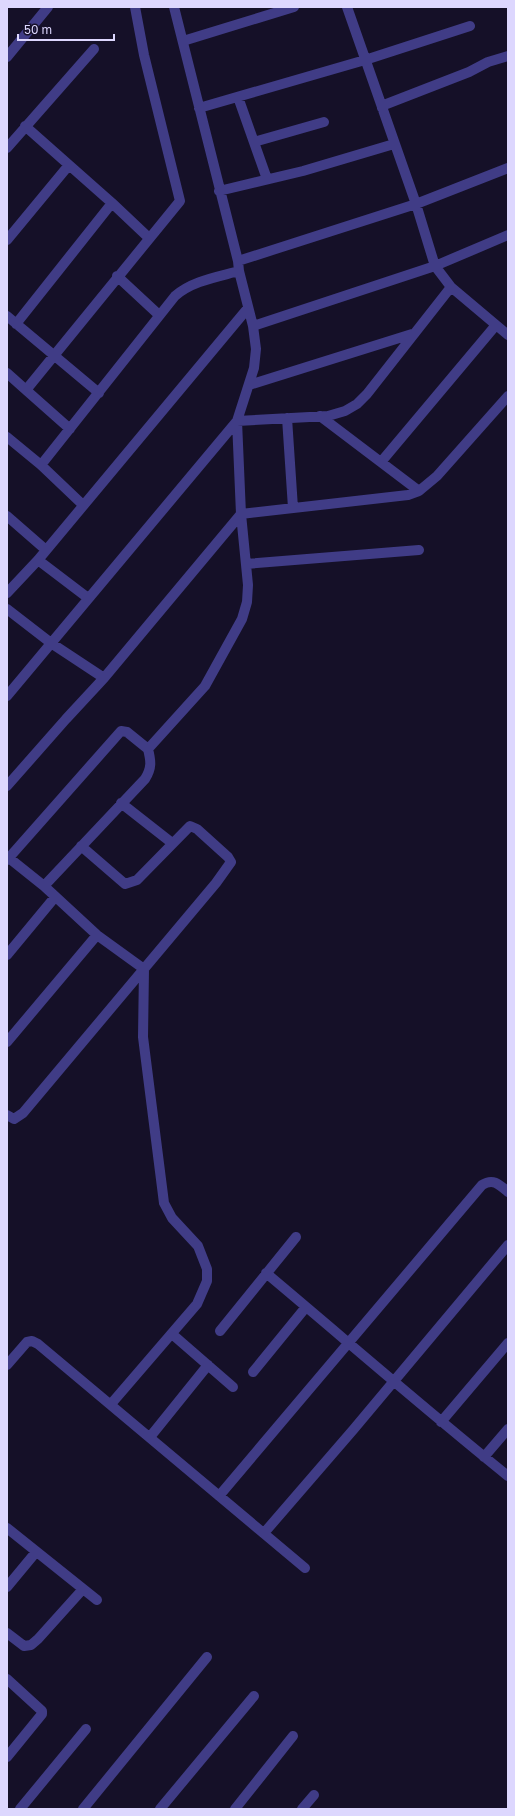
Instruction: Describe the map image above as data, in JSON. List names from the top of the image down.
{
  "scale_bar": "50 m"
}
